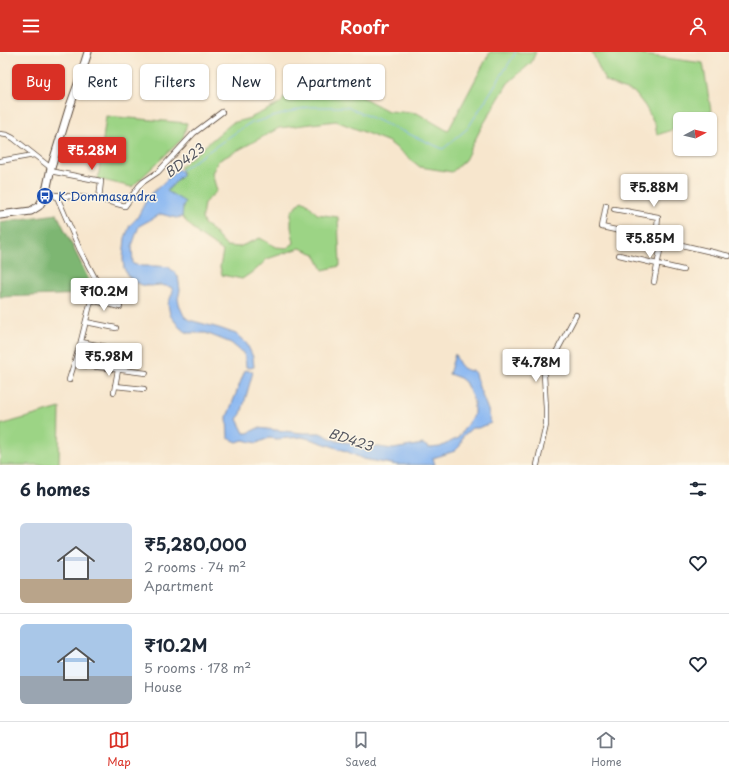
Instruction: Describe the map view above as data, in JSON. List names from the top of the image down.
{
  "water": ["BD423"],
  "places": {
    "bus stop": ["K Dommasandra"]
  },
  "north": "right",
  "page": {
    "header": "Roofr",
    "chip": [
      "Buy",
      "Rent",
      "Filters",
      "New",
      "Apartment"
    ],
    "price": [
      "₹5.28M",
      "₹5.88M",
      "₹5.85M",
      "₹10.2M",
      "₹5.98M",
      "₹4.78M"
    ],
    "heading": "6 homes",
    "list": [
      {
        "name": "₹5,280,000",
        "note": "2 rooms · 74 m² · Apartment"
      },
      {
        "name": "₹10.2M",
        "note": "5 rooms · 178 m² · House"
      }
    ],
    "tabs": ["Map", "Saved", "Home"]
  }
}
